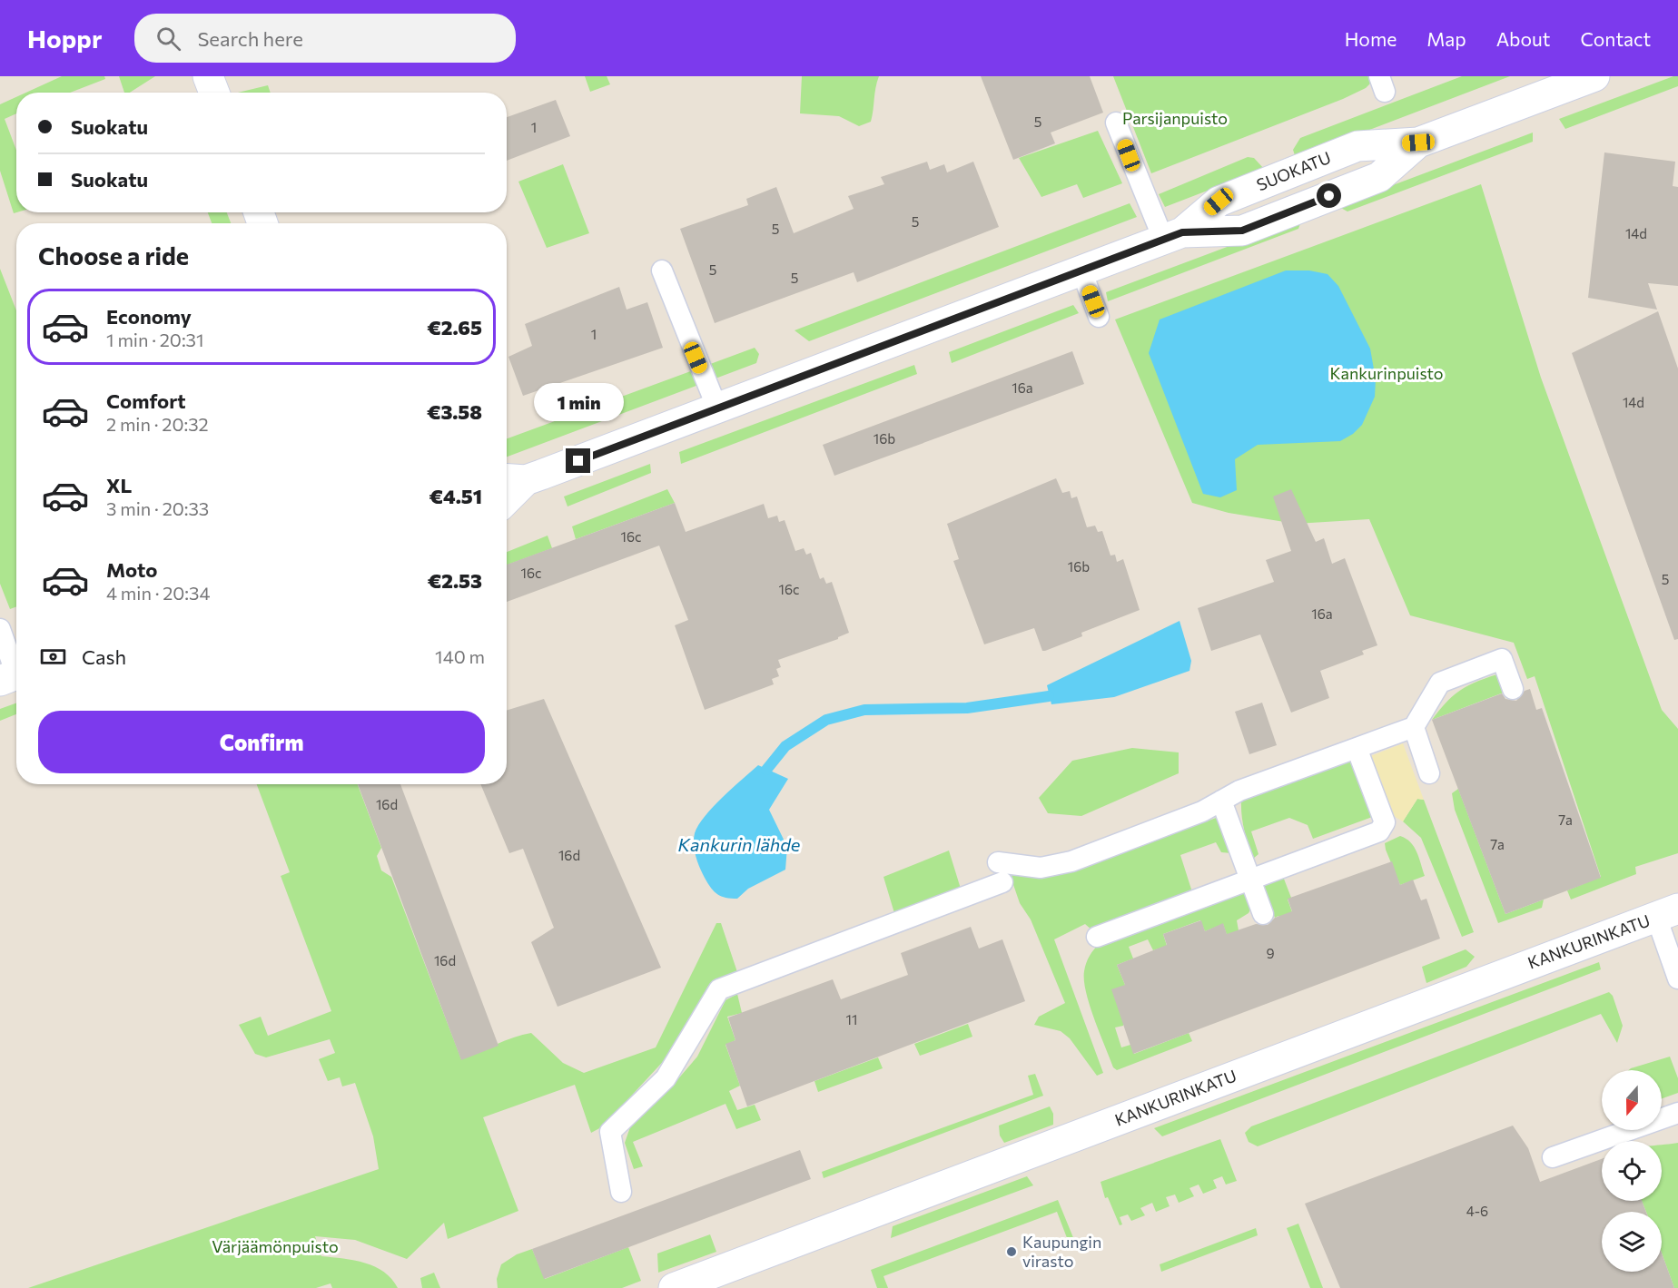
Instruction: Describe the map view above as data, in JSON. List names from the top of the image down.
{
  "streets": {
    "street": ["SUOKATU", "KANKURINKATU"]
  },
  "water": ["Kankurin lähde"],
  "parks": ["Parsijanpuisto", "Kankurinpuisto", "Värjäämönpuisto"],
  "places": ["Kaupungin virasto"],
  "house_numbers": [
    "5",
    "1",
    "5",
    "5",
    "14d",
    "5",
    "5",
    "1",
    "16a",
    "14d",
    "16b",
    "16c",
    "16b",
    "16c",
    "5",
    "16c",
    "16a",
    "16d",
    "7a",
    "7a",
    "16d",
    "9",
    "16d",
    "11",
    "4-6"
  ],
  "north": "bottom",
  "page": {
    "header": "Hoppr",
    "search": "Search here",
    "nav": [
      "Home",
      "Map",
      "About",
      "Contact"
    ],
    "banner": ["Suokatu", "Suokatu"],
    "heading": "Choose a ride",
    "list": [
      {
        "name": "Economy",
        "note": "1 min · 20:31",
        "value": "€2.65"
      },
      {
        "name": "Comfort",
        "note": "2 min · 20:32",
        "value": "€3.58"
      },
      {
        "name": "XL",
        "note": "3 min · 20:33",
        "value": "€4.51"
      },
      {
        "name": "Moto",
        "note": "4 min · 20:34",
        "value": "€2.53"
      }
    ],
    "bubble": "1 min",
    "pay": ["Cash", "140 m"],
    "buttons": "Confirm"
  }
}
